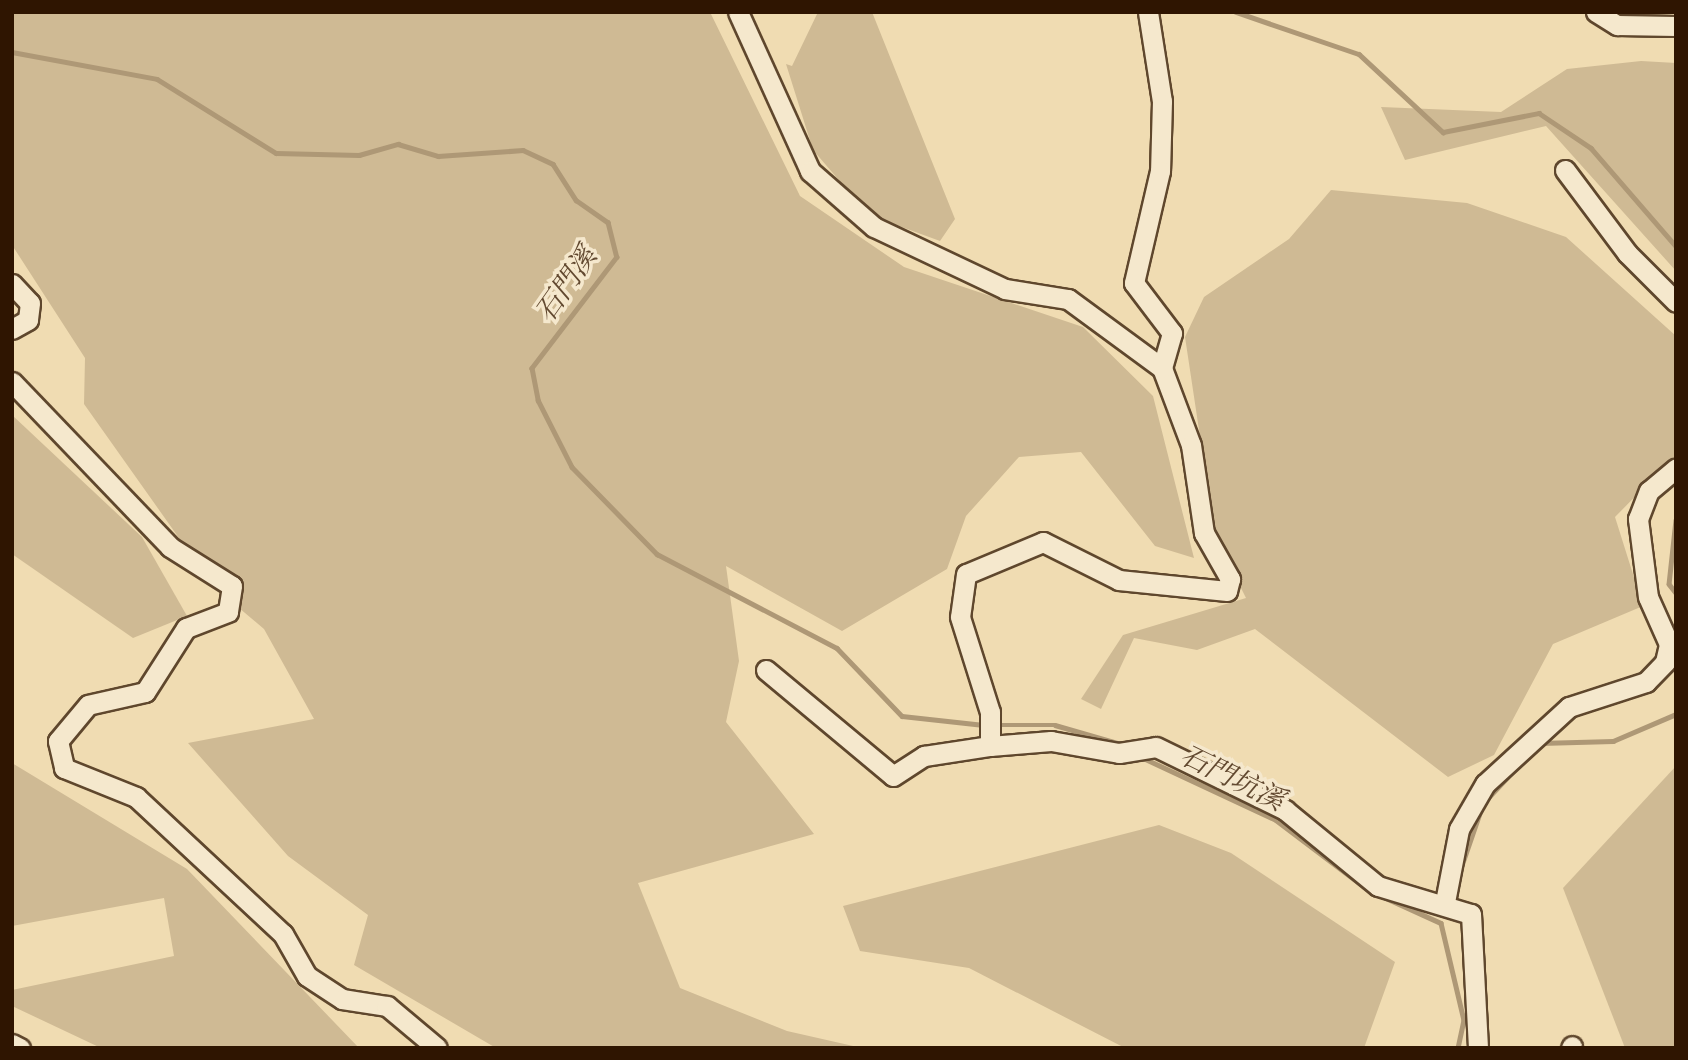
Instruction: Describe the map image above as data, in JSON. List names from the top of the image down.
{
  "water": ["石門溪", "石門坑溪"]
}
